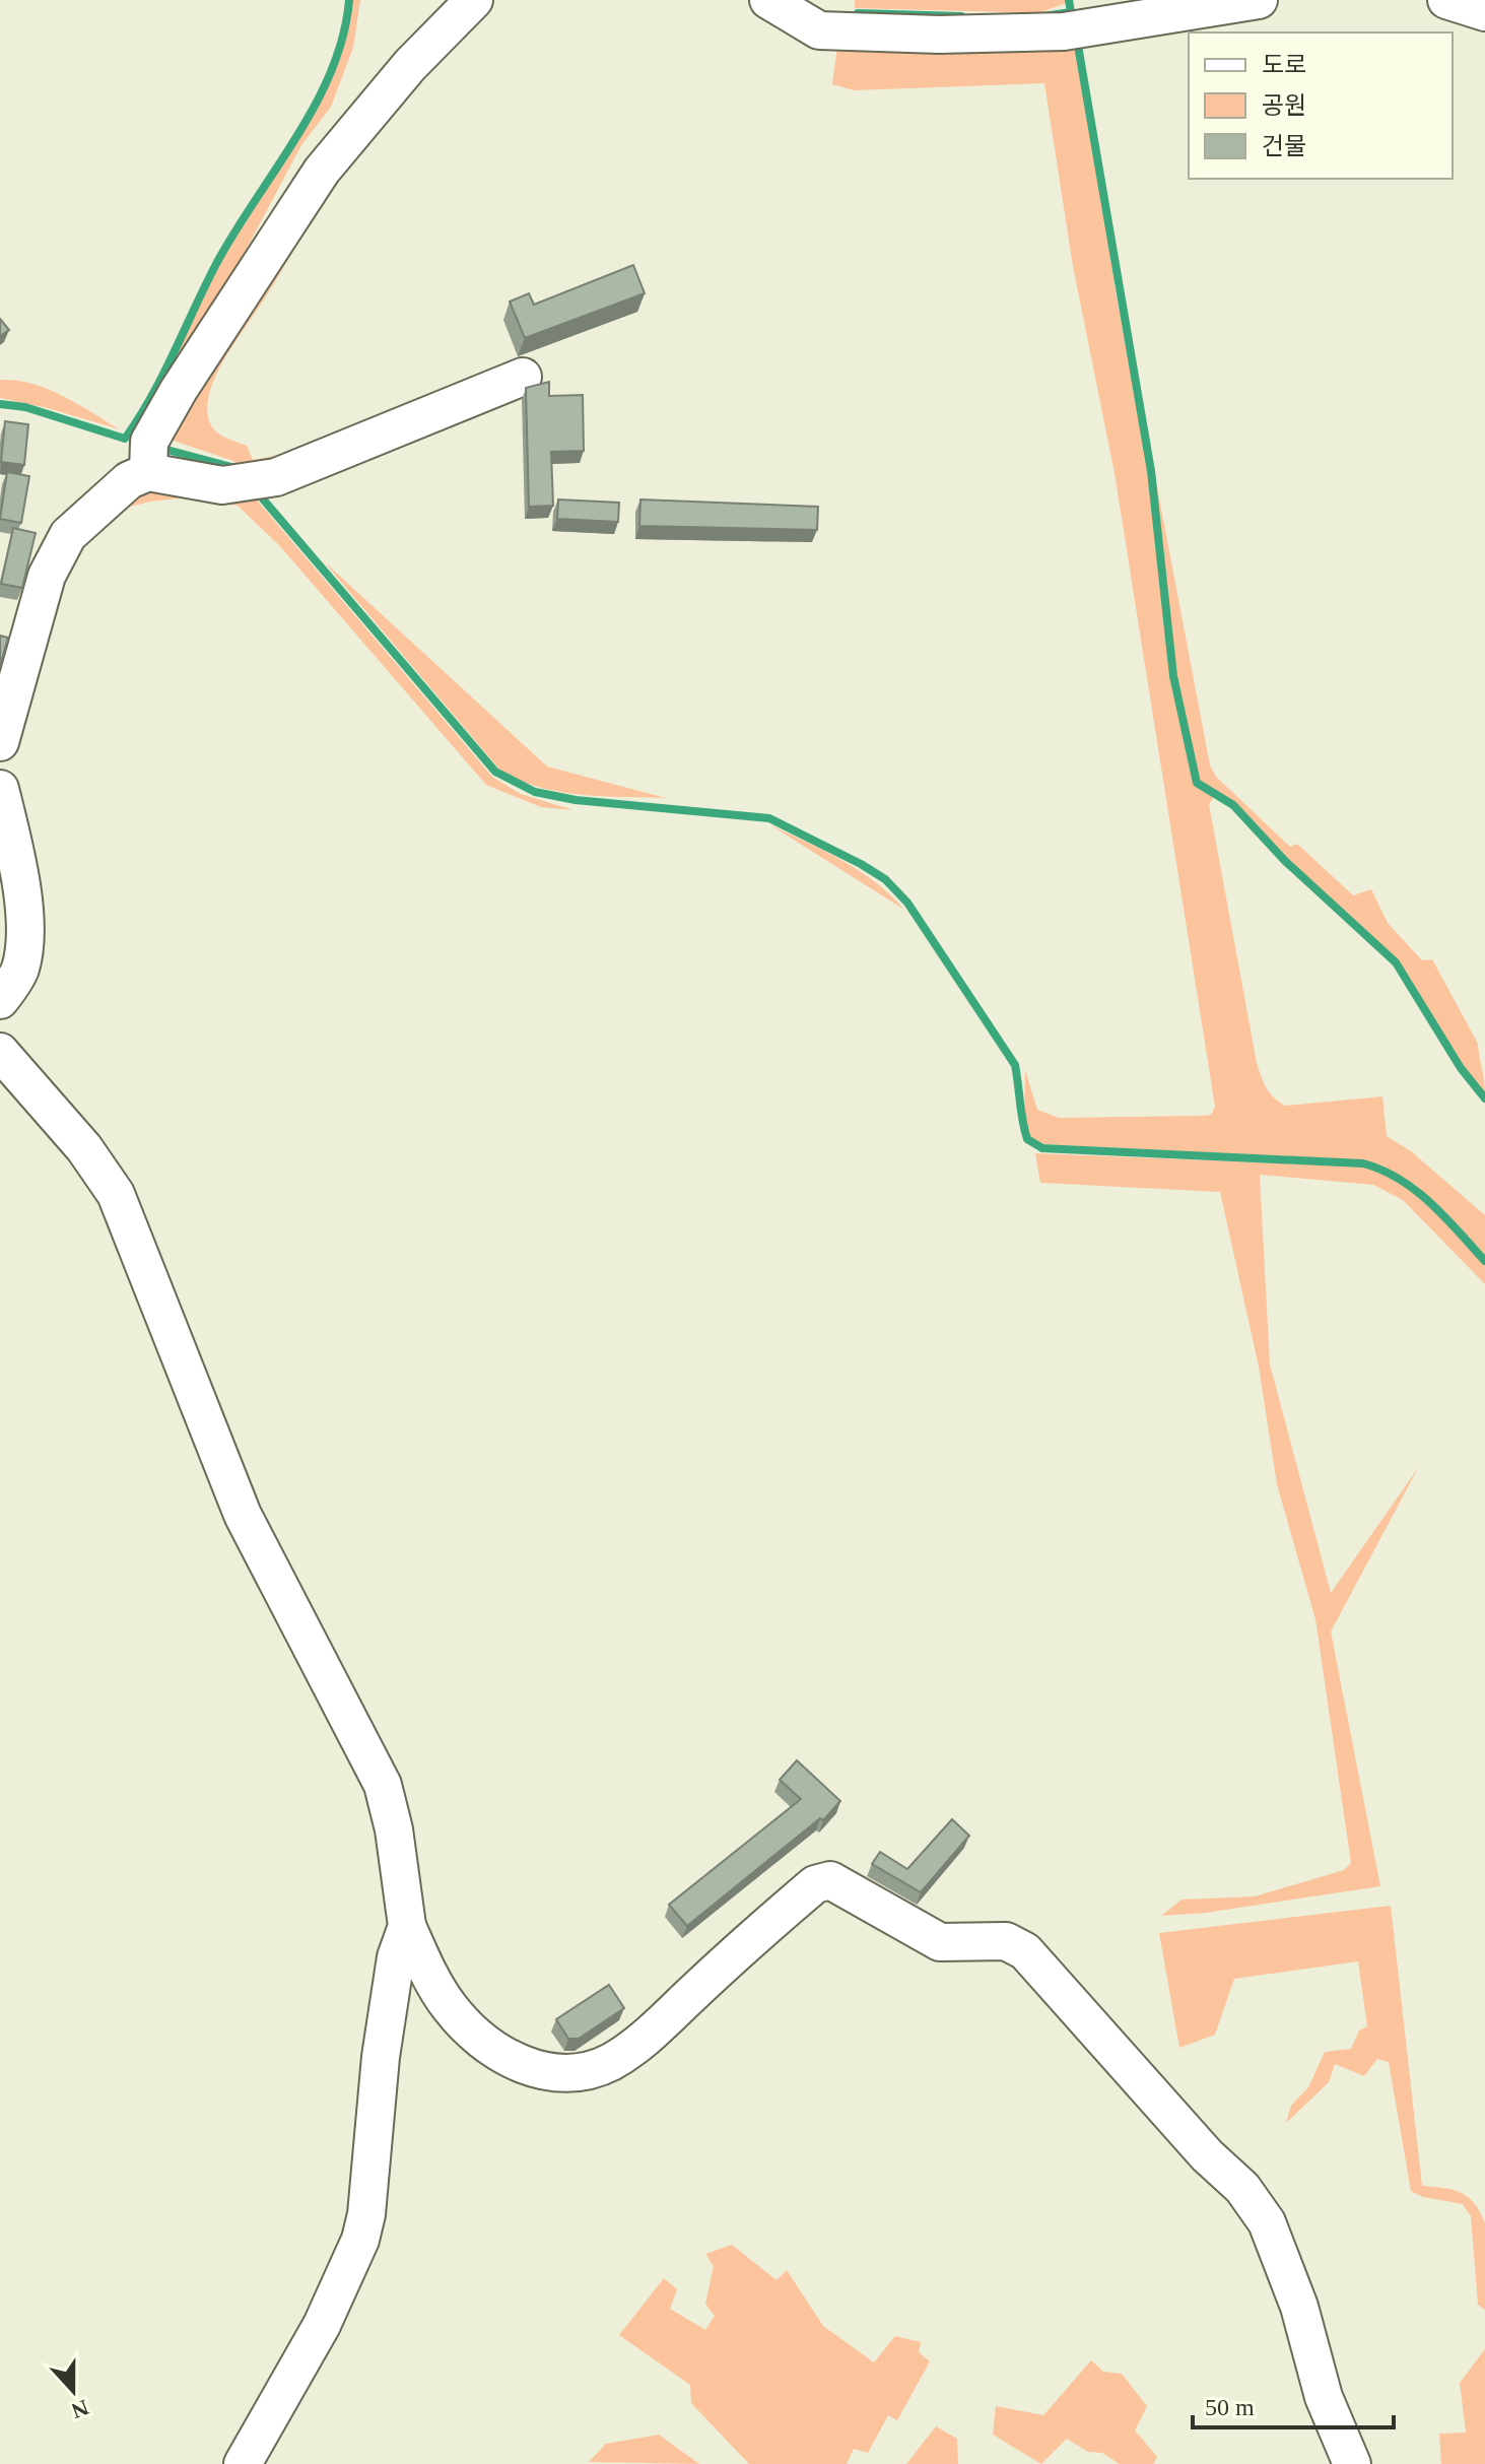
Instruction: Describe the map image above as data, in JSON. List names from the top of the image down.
{
  "legend": ["도로", "공원", "건물"],
  "scale_bar": "50 m",
  "north": "bottom"
}
